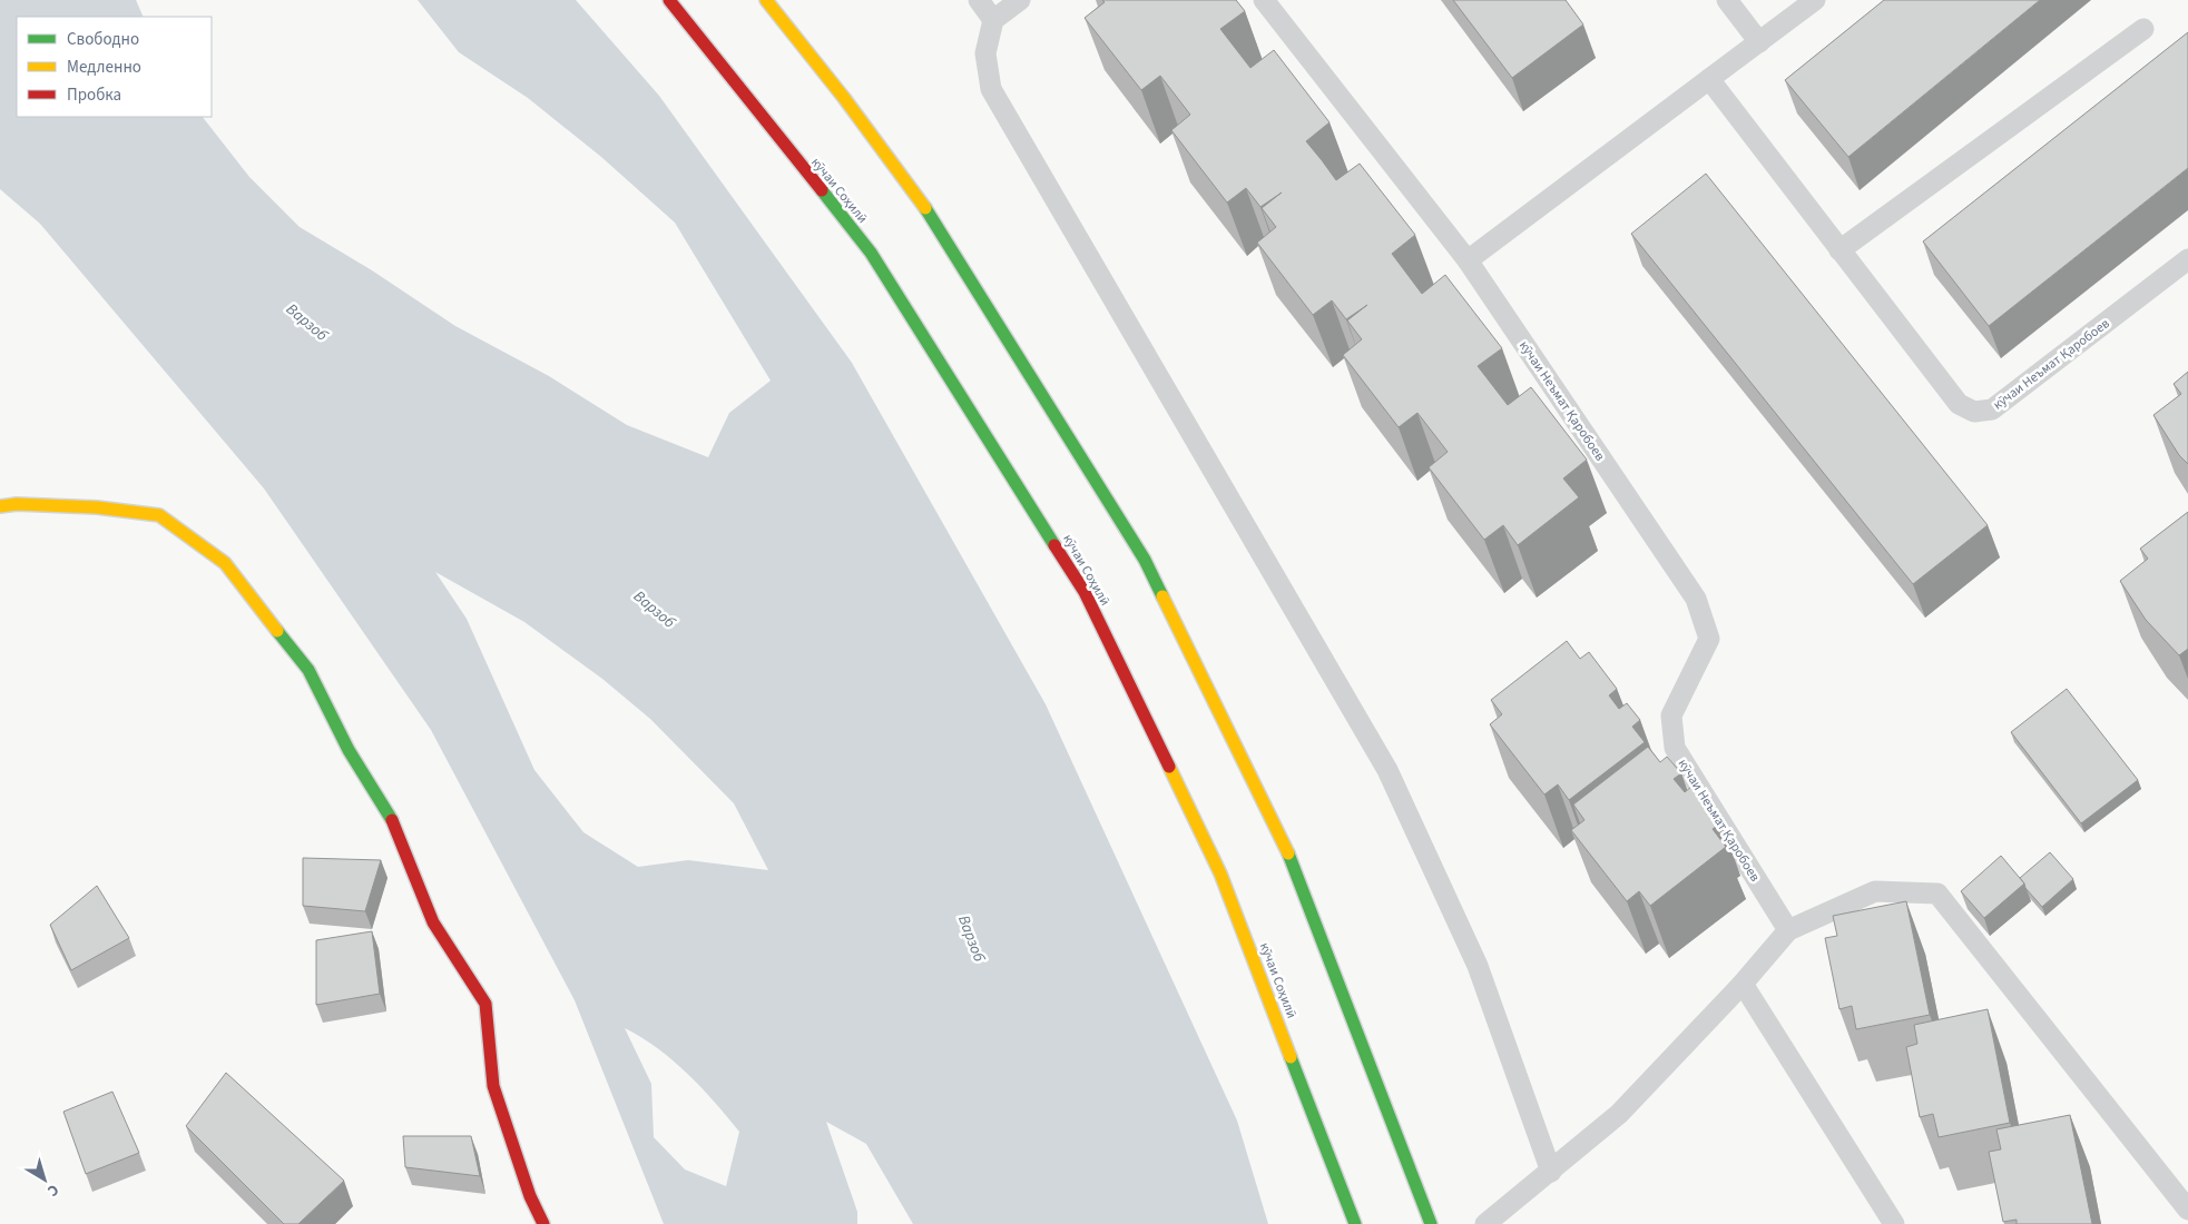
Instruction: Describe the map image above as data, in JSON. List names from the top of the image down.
{
  "streets": {
    "main road": ["кӯчаи Соҳилӣ"],
    "lane": ["кӯчаи Неъмат Қаробоев"]
  },
  "water": ["Варзоб"],
  "legend": ["Свободно", "Медленно", "Пробка"],
  "north": "bottom right"
}
